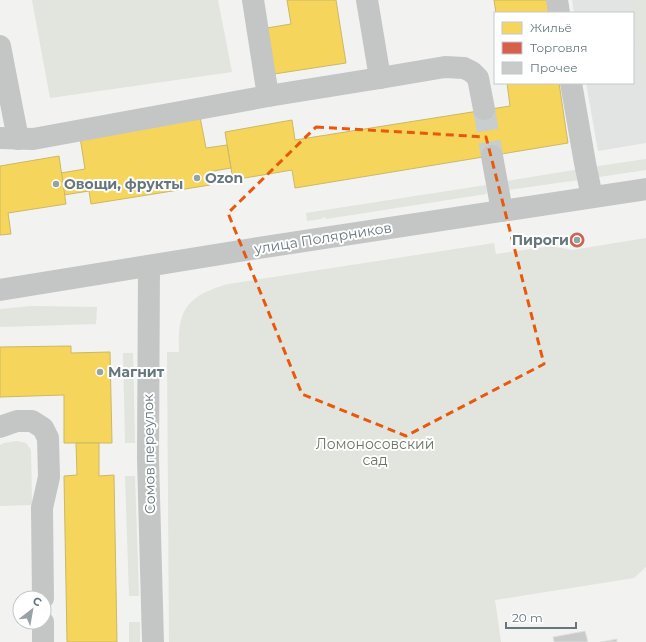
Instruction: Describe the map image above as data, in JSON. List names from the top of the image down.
{
  "streets": {
    "street": ["улица Полярников", "Сомов переулок"]
  },
  "crossings": [
    ["улица Полярников", "Сомов переулок"]
  ],
  "parks": ["Ломоносовский сад"],
  "places": [
    "Ozon",
    "Овощи, фрукты",
    "Пироги",
    "Магнит"
  ],
  "legend": ["Жильё", "Торговля", "Прочее"],
  "scale_bar": "20 m",
  "north": "top right"
}
